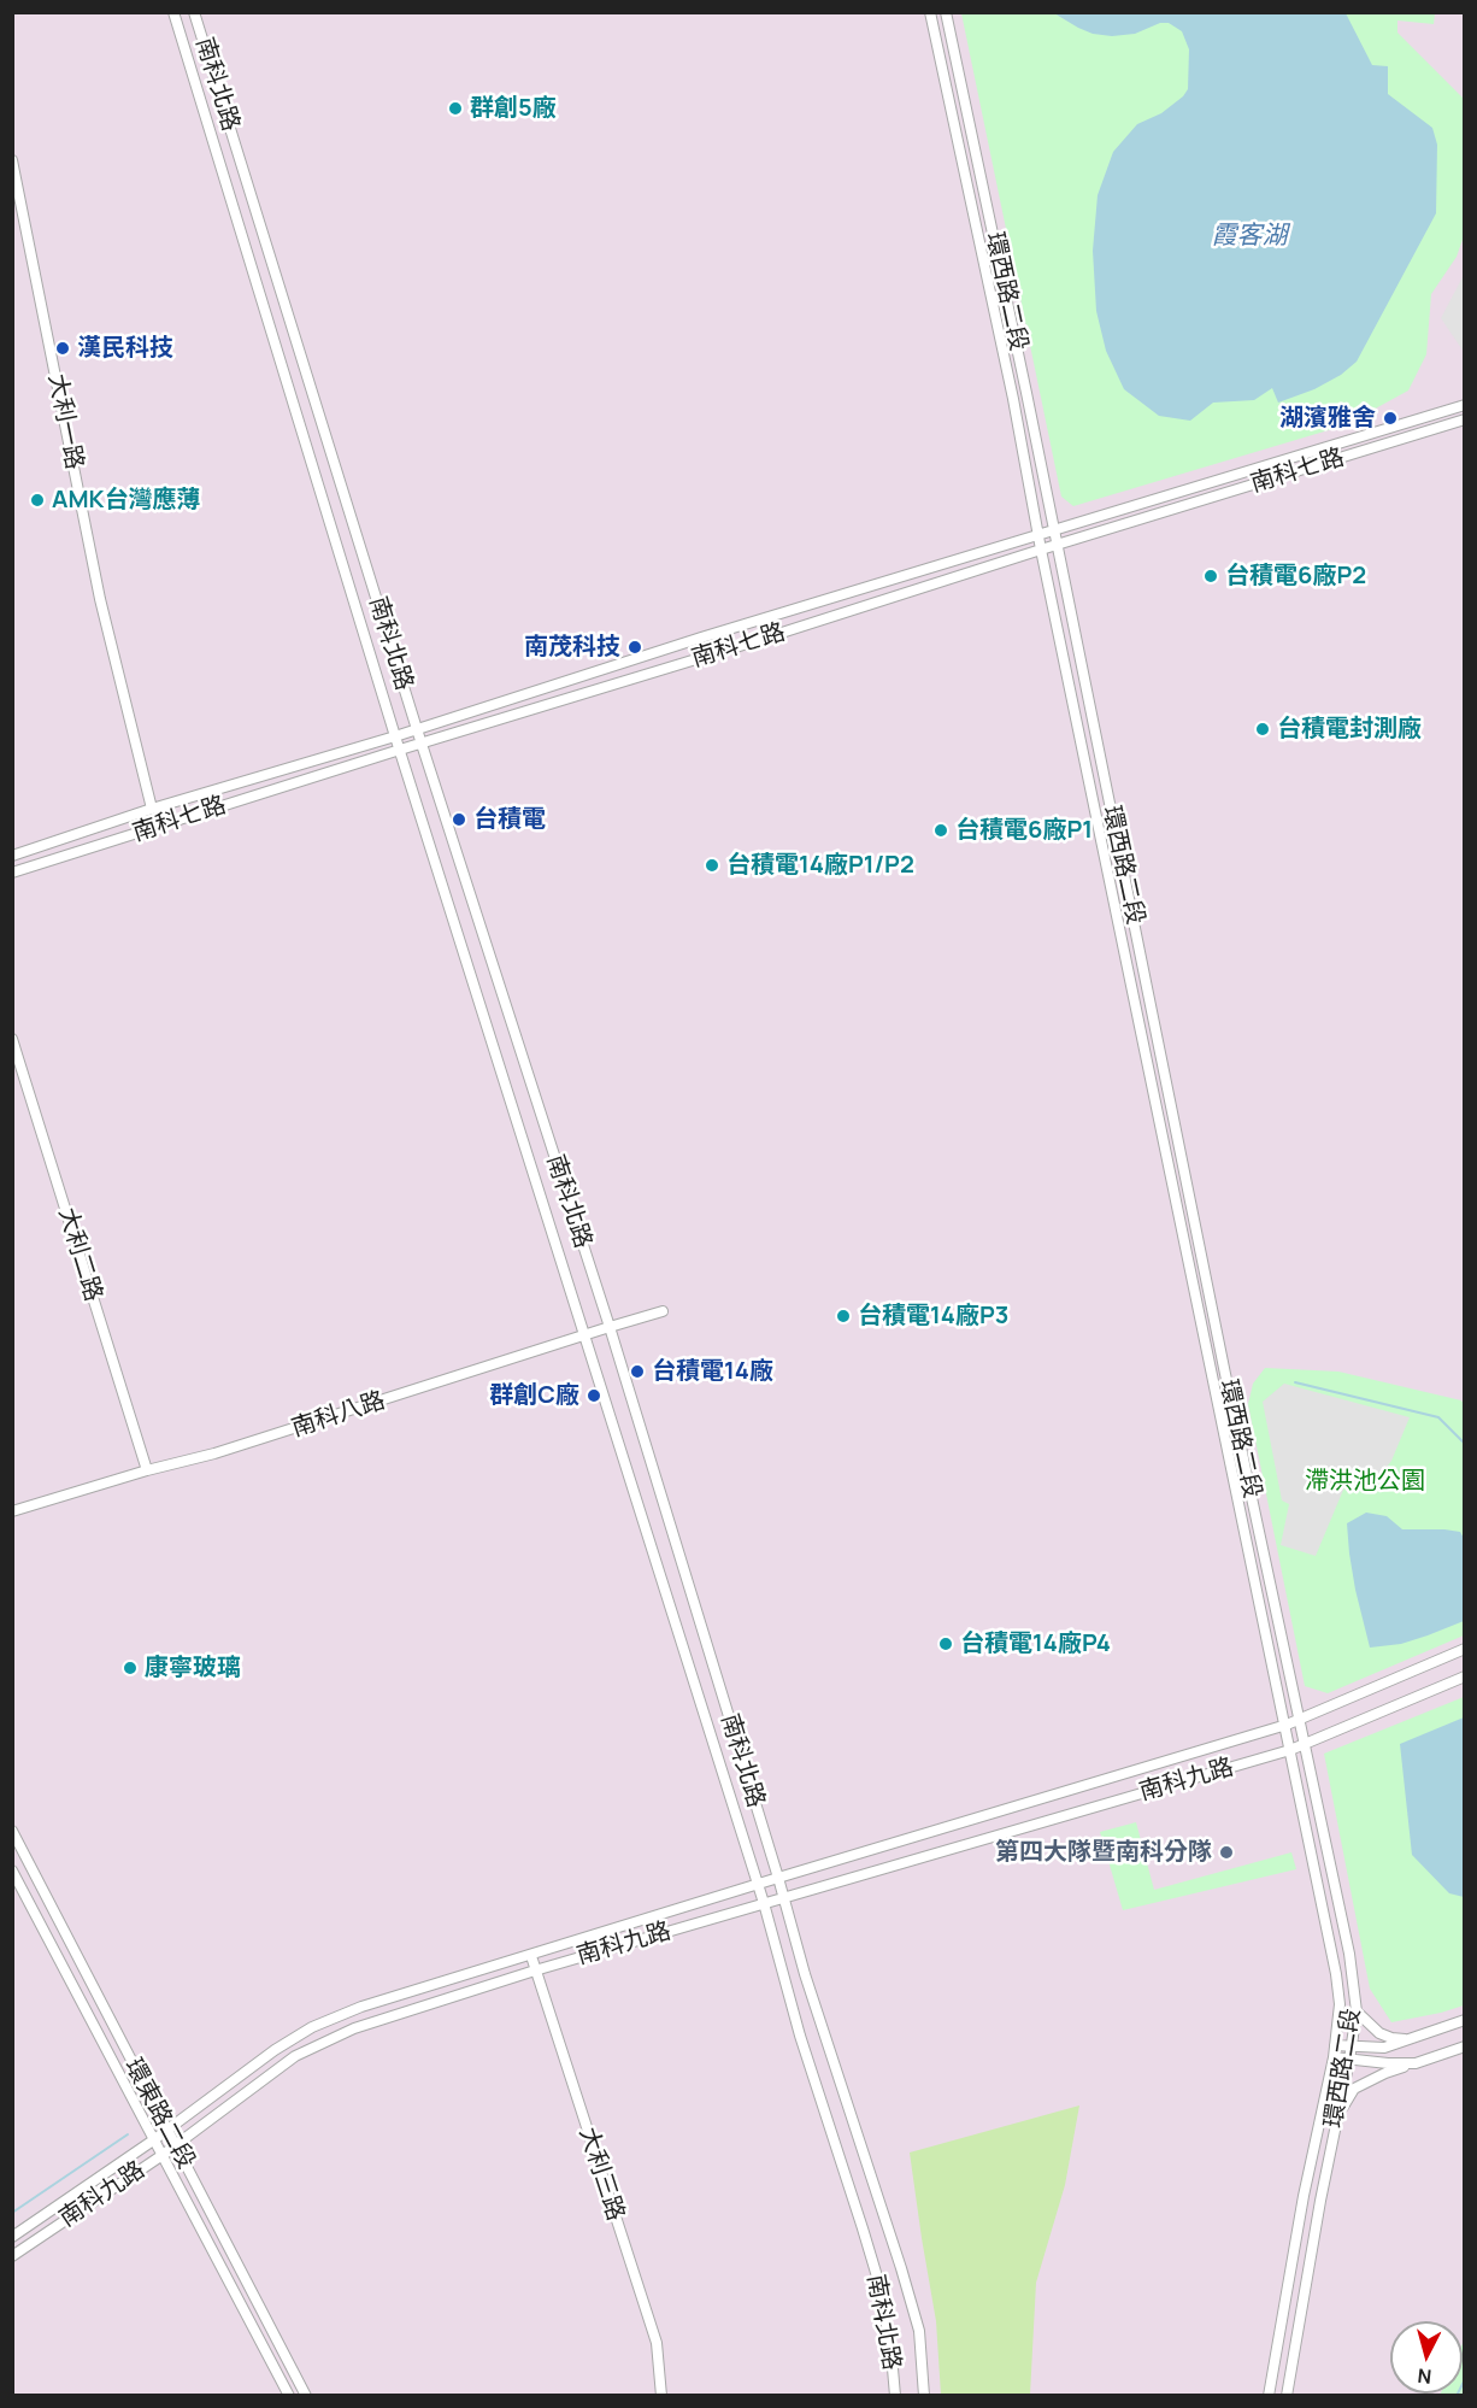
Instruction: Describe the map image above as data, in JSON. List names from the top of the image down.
{
  "streets": {
    "street": [
      "南科北路",
      "環西路二段",
      "大利一路",
      "南科七路",
      "大利二路",
      "南科八路",
      "南科九路",
      "環東路二段",
      "大利三路"
    ]
  },
  "crossings": [
    ["南科北路", "南科七路"],
    ["南科北路", "南科八路"],
    ["南科北路", "南科九路"],
    ["環西路二段", "南科七路"],
    ["環西路二段", "南科九路"],
    ["大利一路", "南科七路"],
    ["大利二路", "南科八路"],
    ["南科九路", "環東路二段"],
    ["南科九路", "大利三路"]
  ],
  "water": ["霞客湖"],
  "parks": ["滯洪池公園"],
  "places": [
    "群創5廠",
    "漢民科技",
    "湖濱雅舍",
    "AMK台灣應薄",
    "台積電6廠P2",
    "南茂科技",
    "台積電封測廠",
    "台積電",
    "台積電6廠P1",
    "台積電14廠P1/P2",
    "台積電14廠P3",
    "台積電14廠",
    "群創C廠",
    "台積電14廠P4",
    "康寧玻璃",
    "第四大隊暨南科分隊"
  ],
  "north": "bottom"
}
